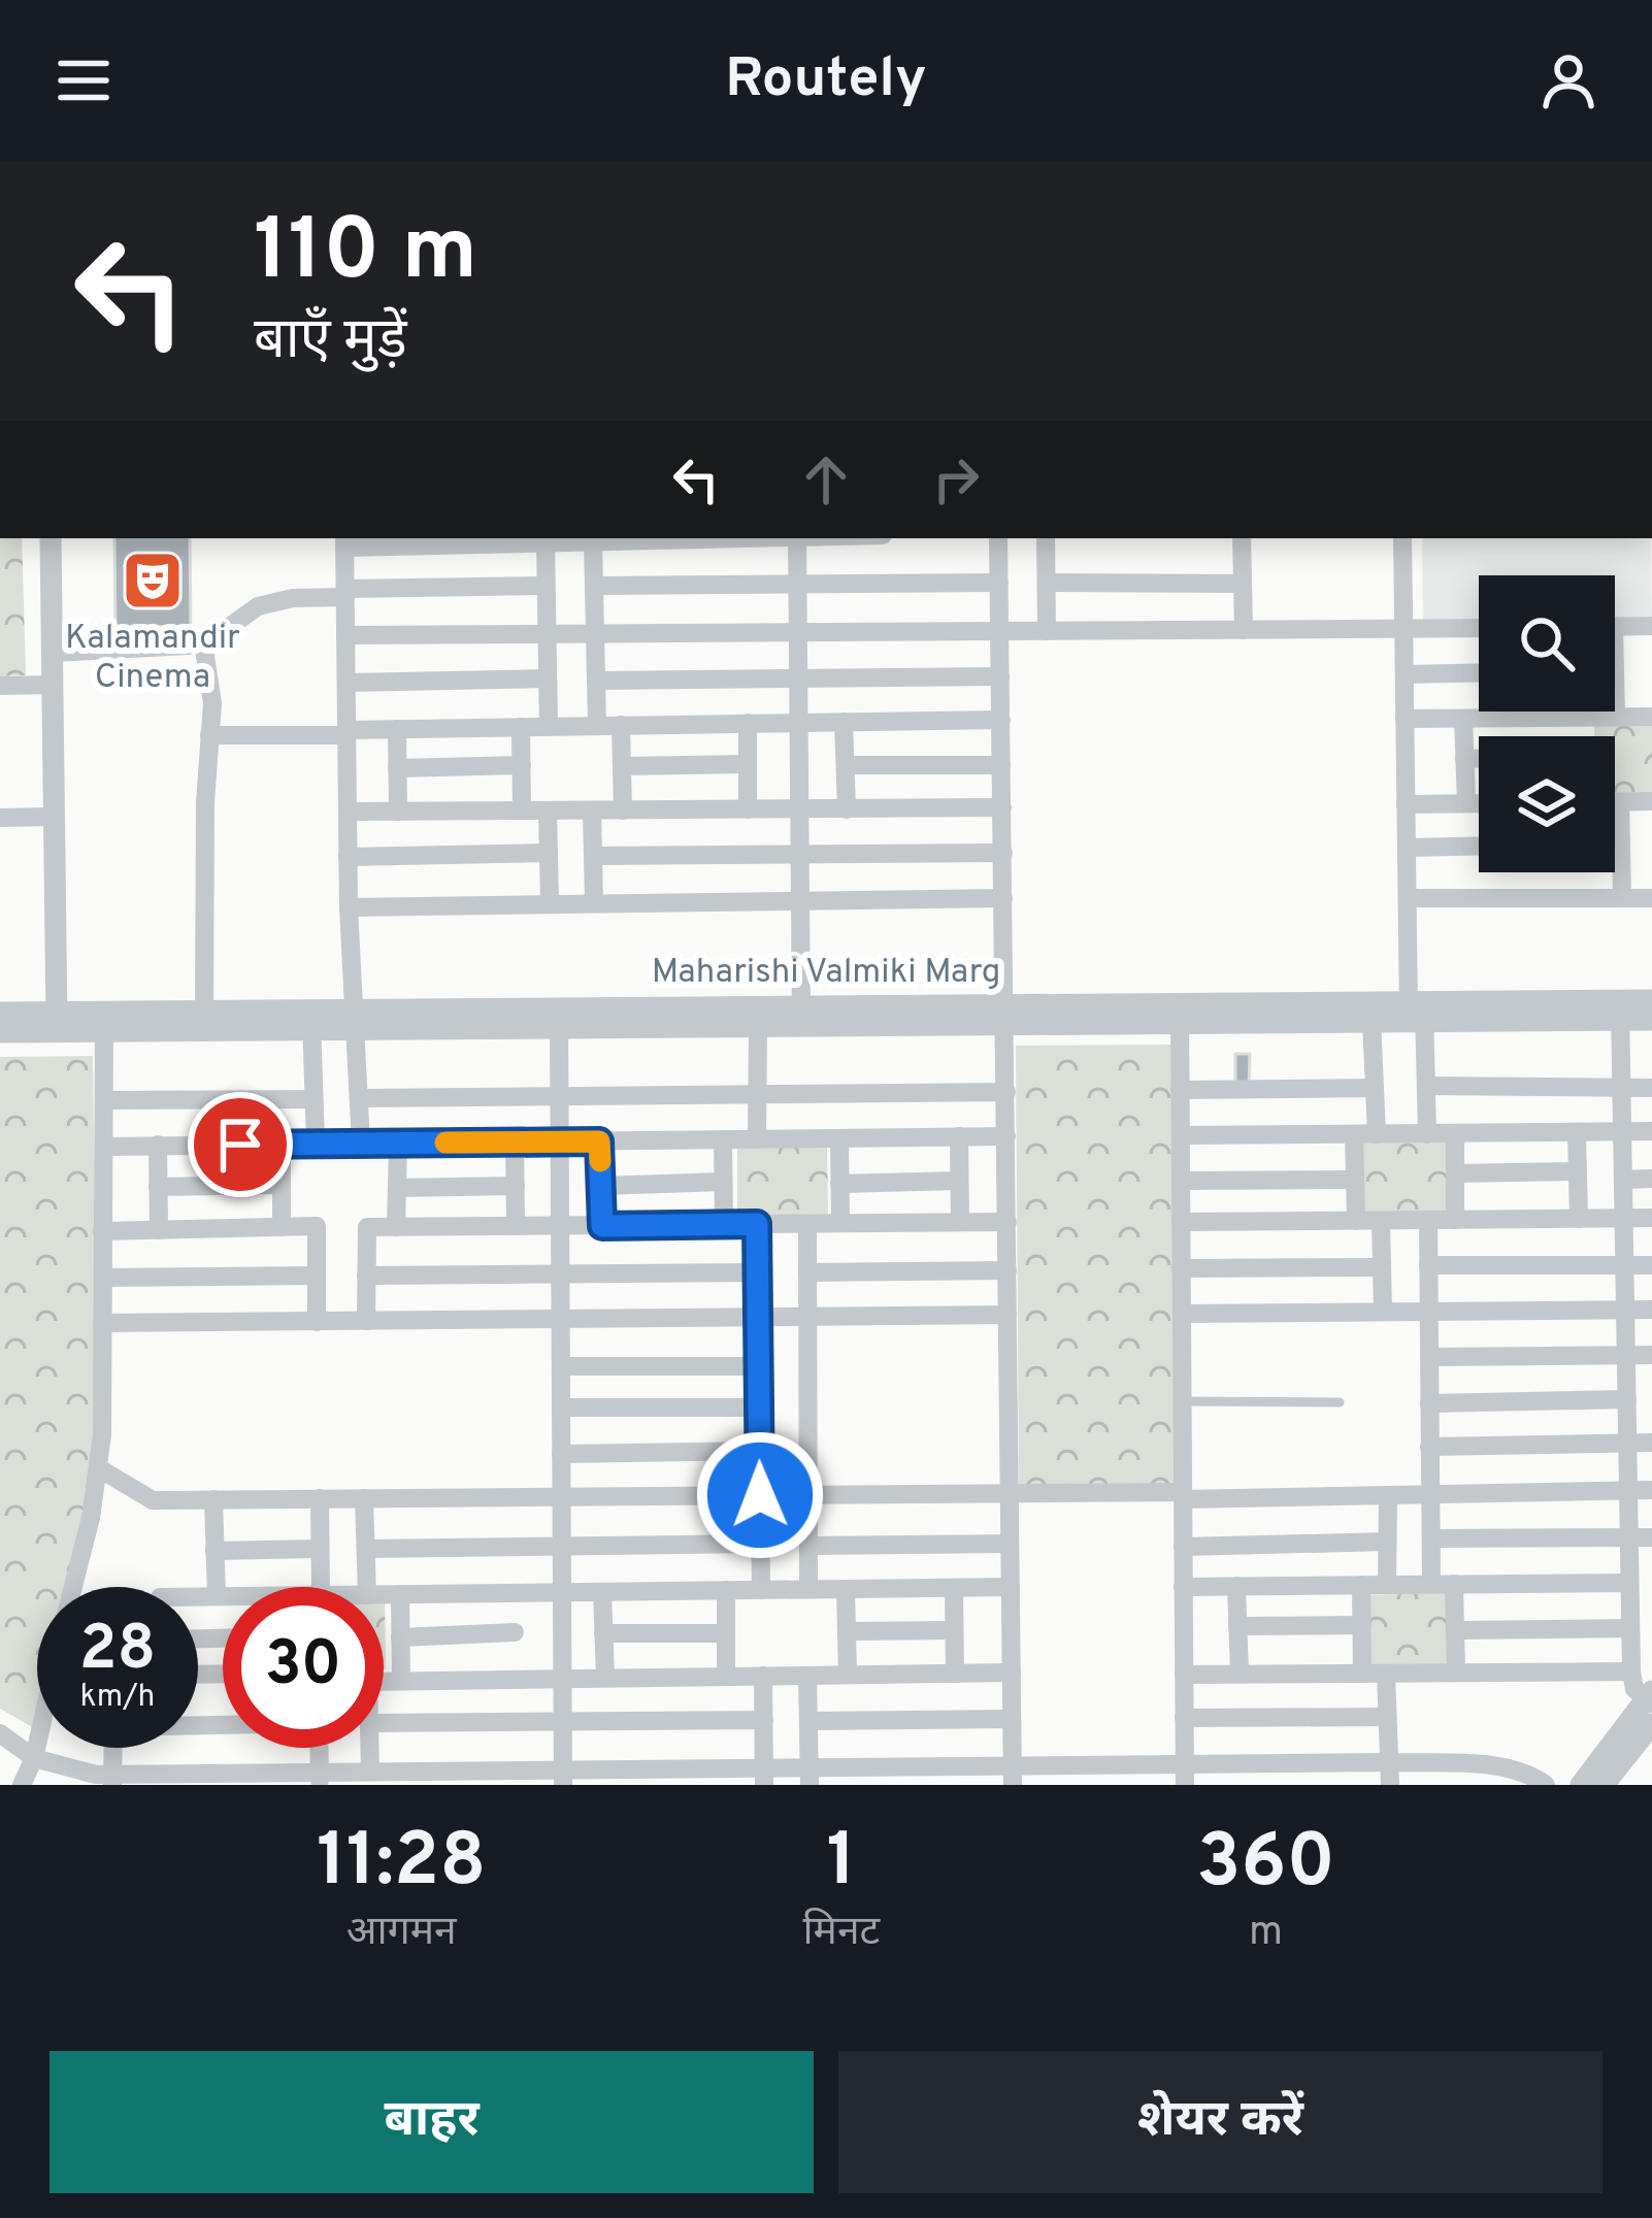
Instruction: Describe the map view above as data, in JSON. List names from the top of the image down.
{
  "streets": {
    "street": ["Maharishi Valmiki Marg"]
  },
  "places": {
    "theatre": ["Kalamandir Cinema"]
  },
  "page": {
    "header": "Routely",
    "turn": ["110 m", "बाएँ मुड़ें"],
    "speed": "28 km/h",
    "limit": "30",
    "eta": [
      "11:28",
      "आगमन",
      "1",
      "मिनट",
      "360",
      "m"
    ],
    "buttons": ["बाहर", "शेयर करें"]
  }
}
